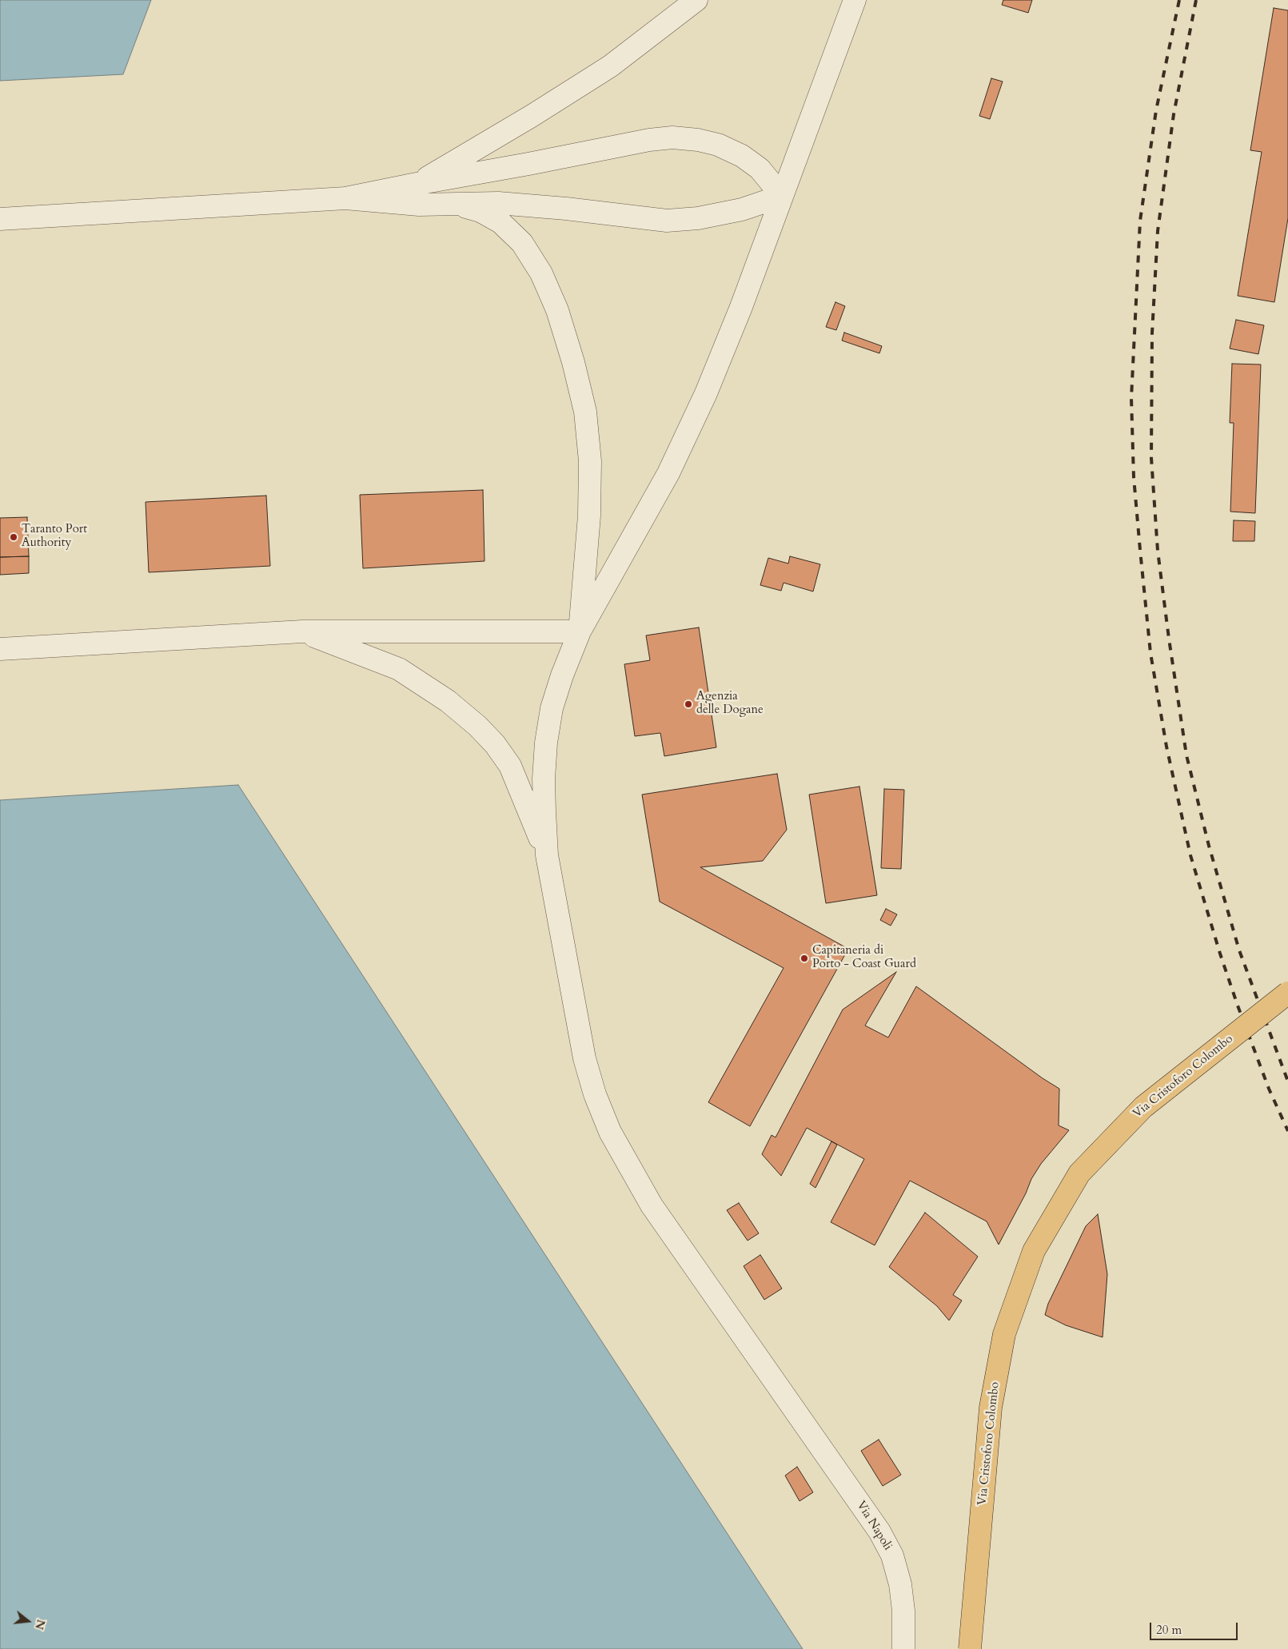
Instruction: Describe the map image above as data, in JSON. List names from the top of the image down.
{
  "streets": {
    "main road": ["Via Cristoforo Colombo"],
    "street": ["Via Napoli"]
  },
  "places": ["Taranto Port Authority", "Agenzia delle Dogane", "Capitaneria di Porto - Coast Guard"],
  "scale_bar": "20 m",
  "north": "right"
}
